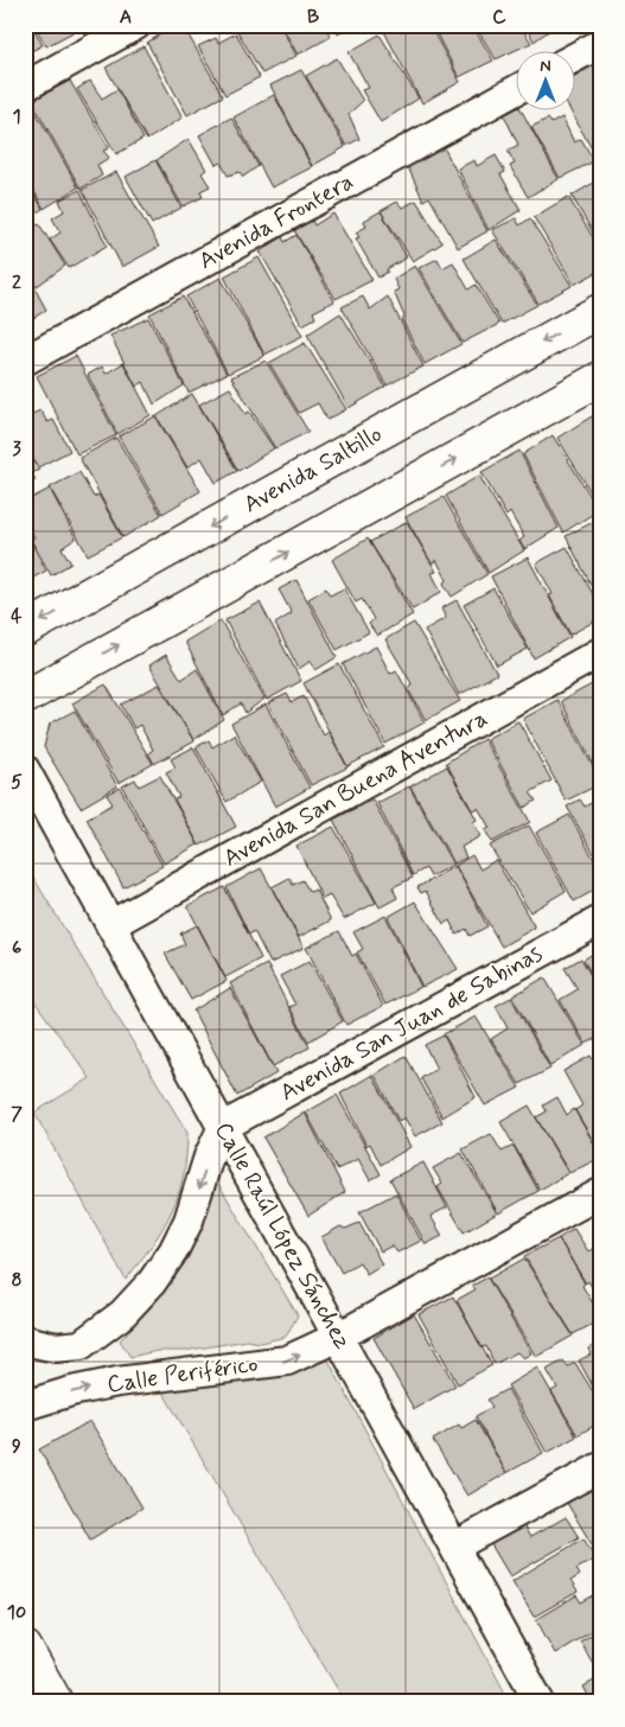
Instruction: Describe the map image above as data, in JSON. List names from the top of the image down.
{
  "streets": {
    "street": [
      "Avenida Frontera",
      "Avenida Saltillo",
      "Avenida San Buena Aventura",
      "Avenida San Juan de Sabinas",
      "Calle Raúl López Sánchez",
      "Calle Periférico"
    ]
  },
  "crossings": [
    ["Avenida San Buena Aventura", "Calle Raúl López Sánchez"],
    ["Avenida San Juan de Sabinas", "Calle Raúl López Sánchez"],
    ["Calle Raúl López Sánchez", "Calle Periférico"]
  ],
  "one_way": ["Calle Periférico"],
  "north": "top",
  "grid": {
    "columns": ["A", "B", "C"],
    "rows": [
      "1",
      "2",
      "3",
      "4",
      "5",
      "6",
      "7",
      "8",
      "9",
      "10"
    ]
  }
}
